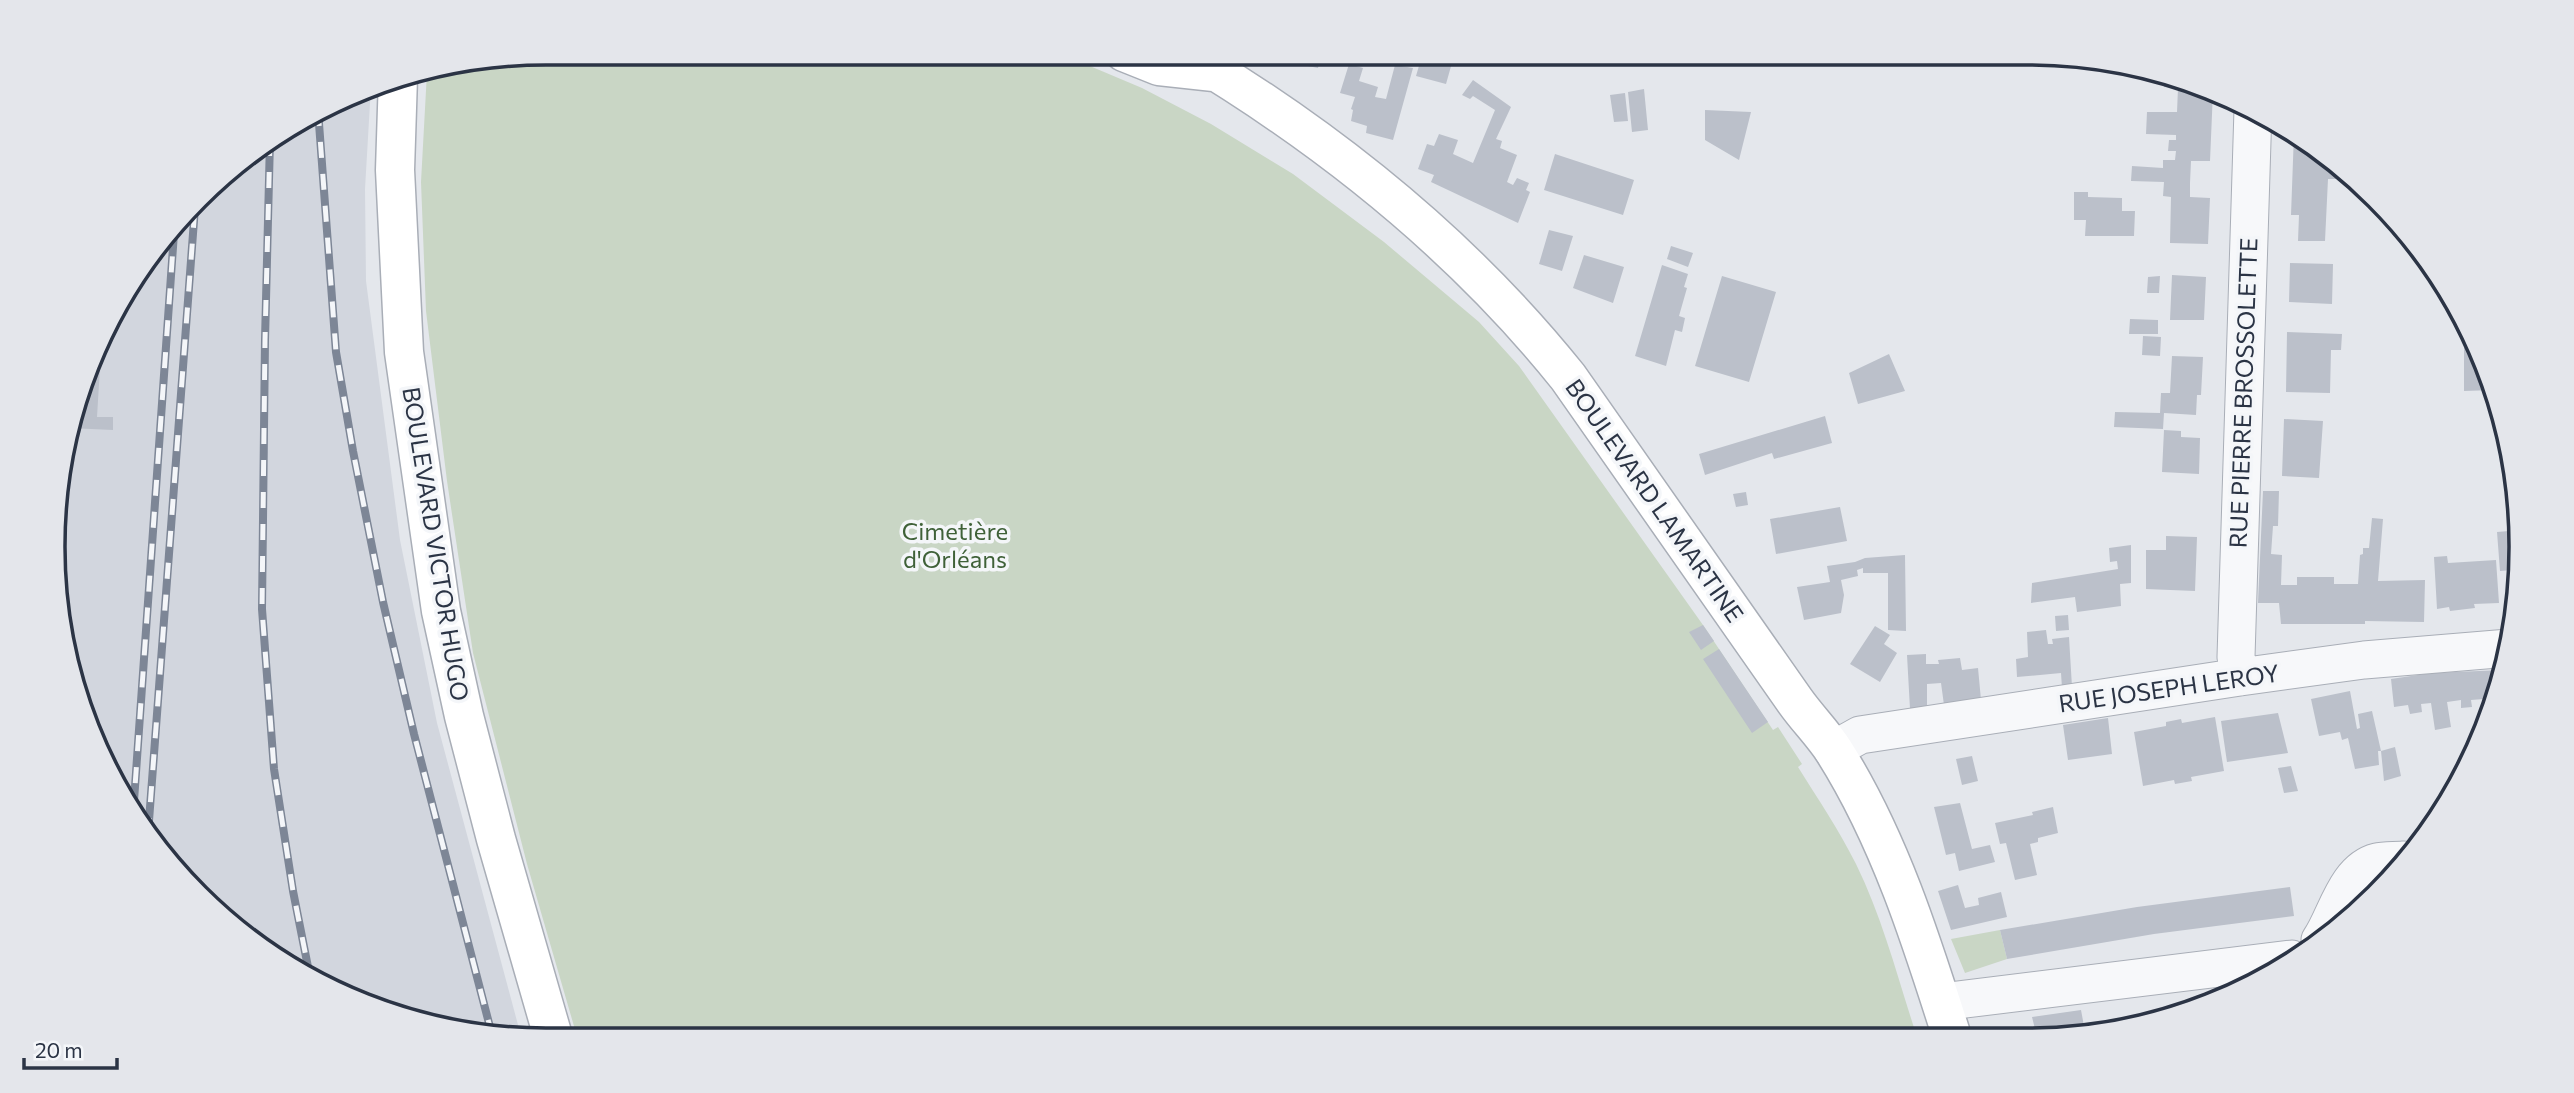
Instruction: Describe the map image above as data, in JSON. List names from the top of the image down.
{
  "streets": {
    "street": [
      "RUE PIERRE BROSSOLETTE",
      "BOULEVARD LAMARTINE",
      "BOULEVARD VICTOR HUGO",
      "RUE JOSEPH LEROY"
    ]
  },
  "crossings": [
    ["RUE PIERRE BROSSOLETTE", "RUE JOSEPH LEROY"],
    ["BOULEVARD LAMARTINE", "RUE JOSEPH LEROY"]
  ],
  "parks": ["Cimetière d'Orléans"],
  "scale_bar": "20 m"
}
